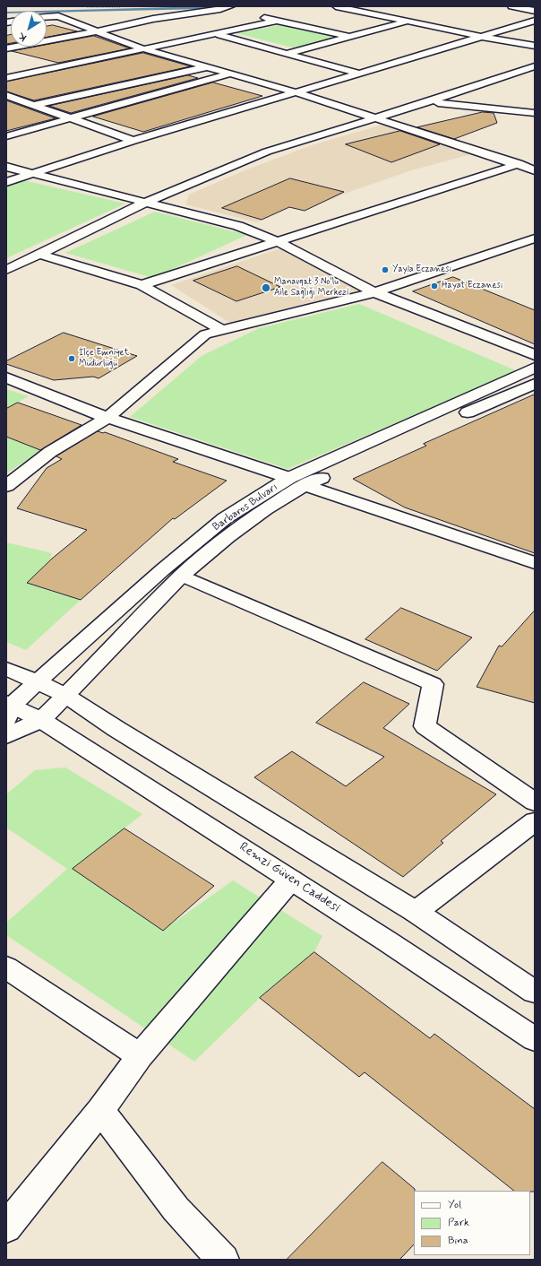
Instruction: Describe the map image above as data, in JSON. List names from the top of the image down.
{
  "streets": {
    "street": ["Barbaros Bulvarı", "Remzi Güven Caddesi"]
  },
  "crossings": [
    ["Barbaros Bulvarı", "Remzi Güven Caddesi"]
  ],
  "places": [
    "Yayla Eczanesi",
    "Hayat Eczanesi",
    "Manavgat 3 No'lu Aile Sağlığı Merkezi",
    "İlçe Emniyet Müdürlüğü"
  ],
  "legend": ["Yol", "Park", "Bina"],
  "north": "bottom left"
}
